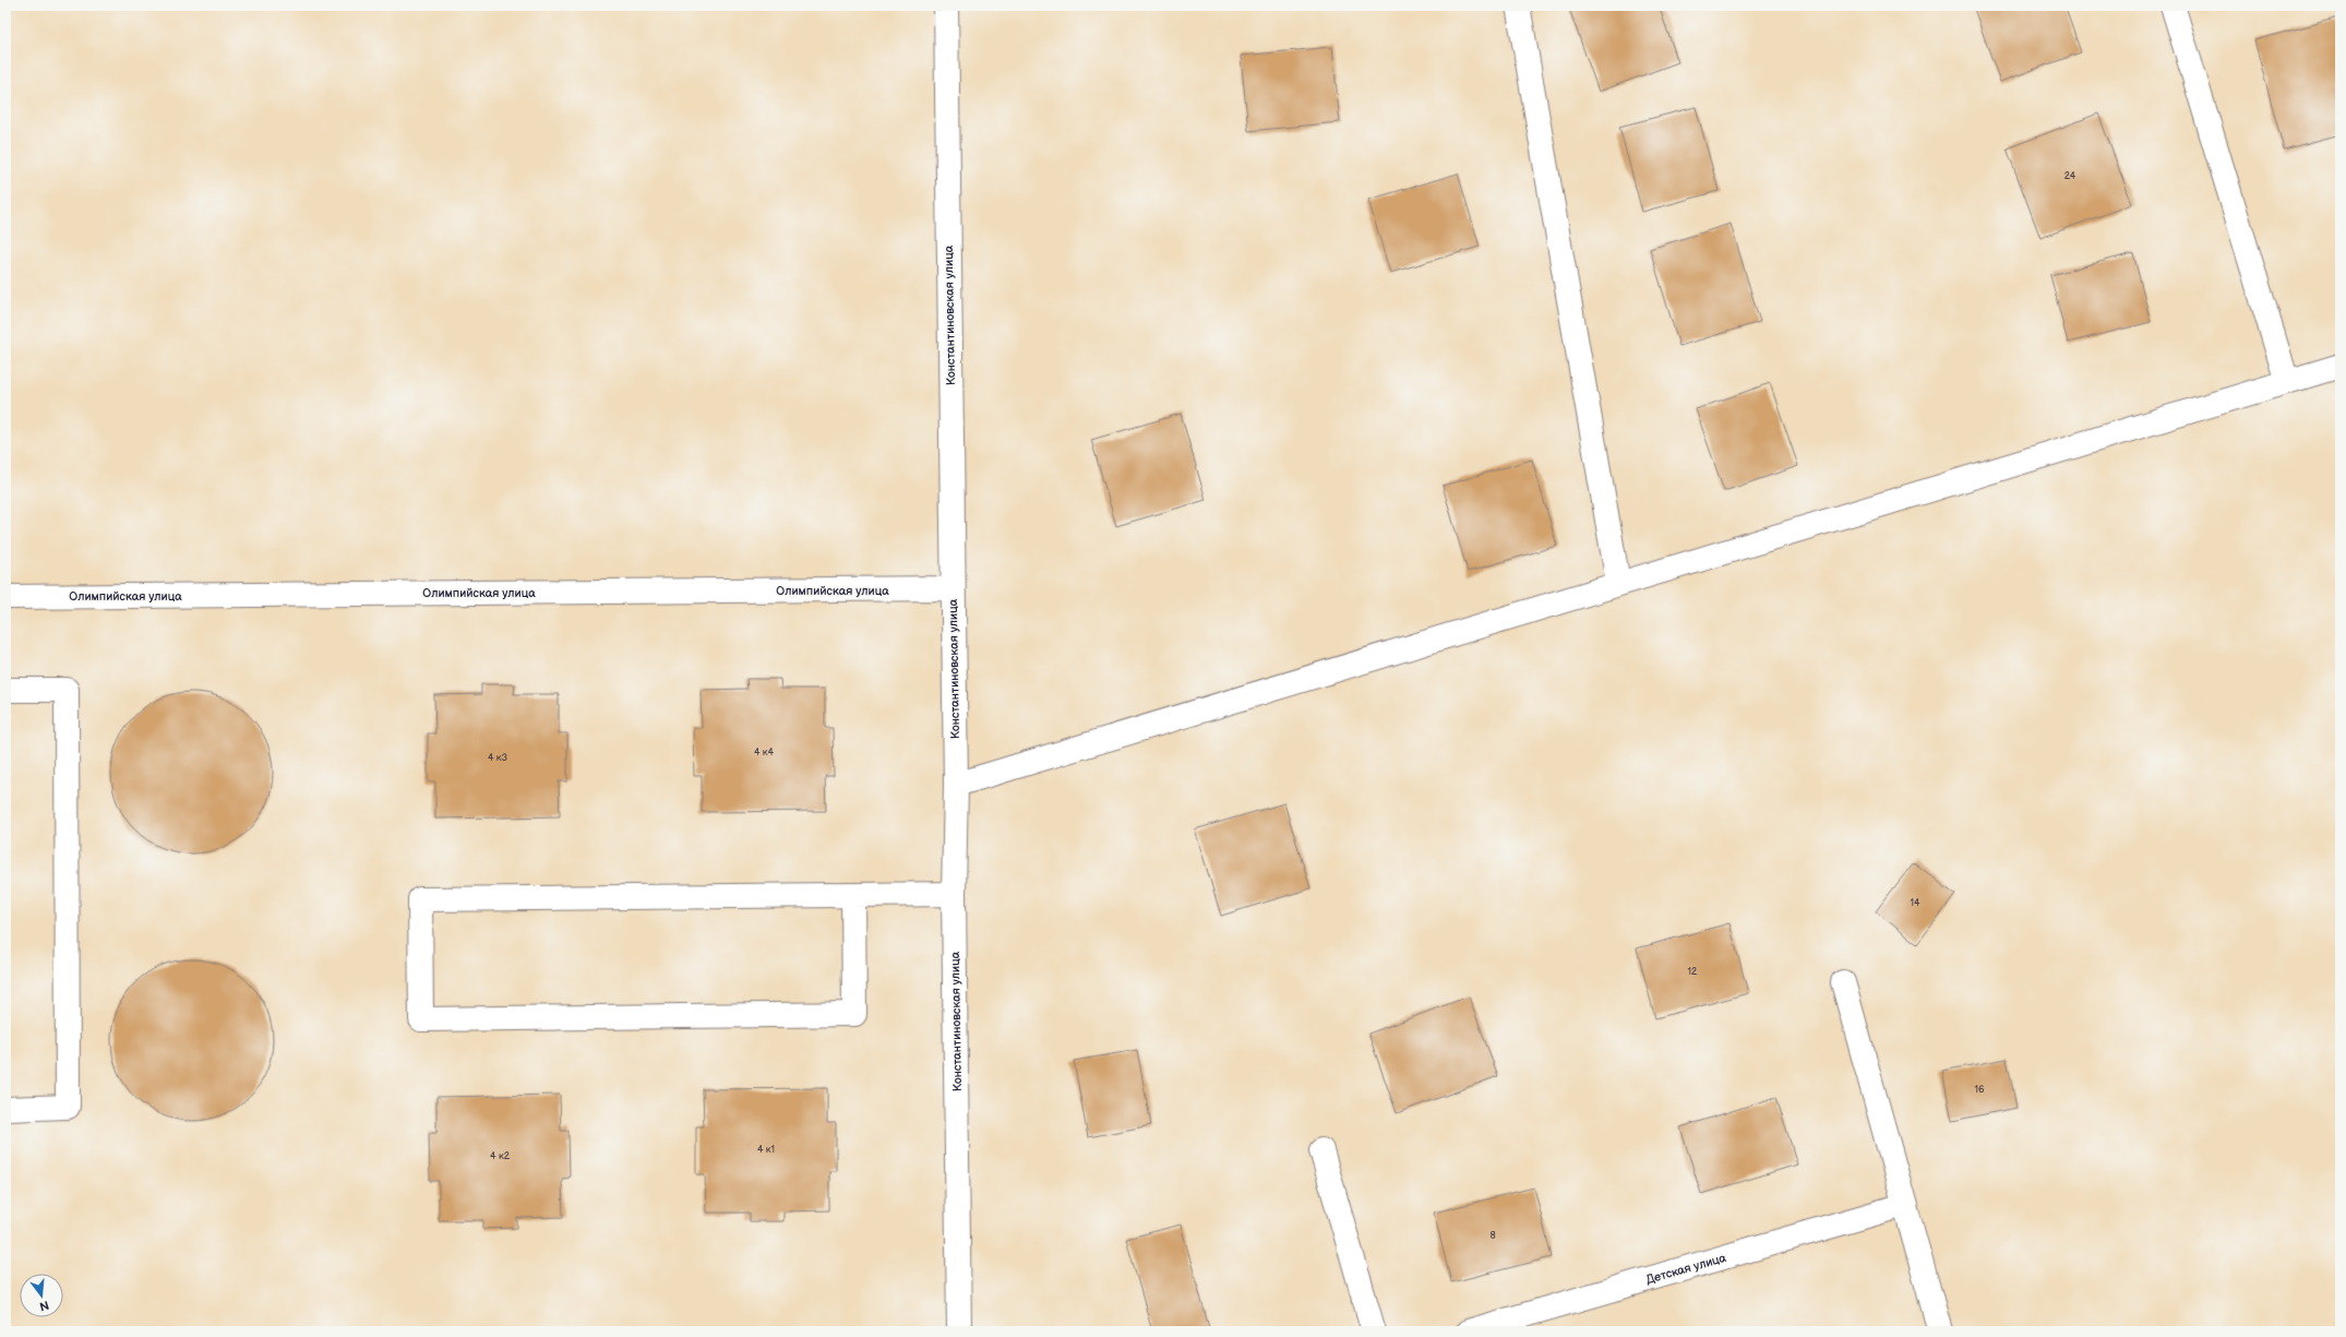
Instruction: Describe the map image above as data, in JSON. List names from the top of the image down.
{
  "streets": {
    "street": ["Константиновская улица", "Олимпийская улица", "Детская улица"]
  },
  "crossings": [
    ["Константиновская улица", "Олимпийская улица"]
  ],
  "house_numbers": [
    "24",
    "4 к4",
    "4 к3",
    "14",
    "12",
    "16",
    "4 к1",
    "4 к2",
    "8"
  ],
  "north": "bottom"
}
